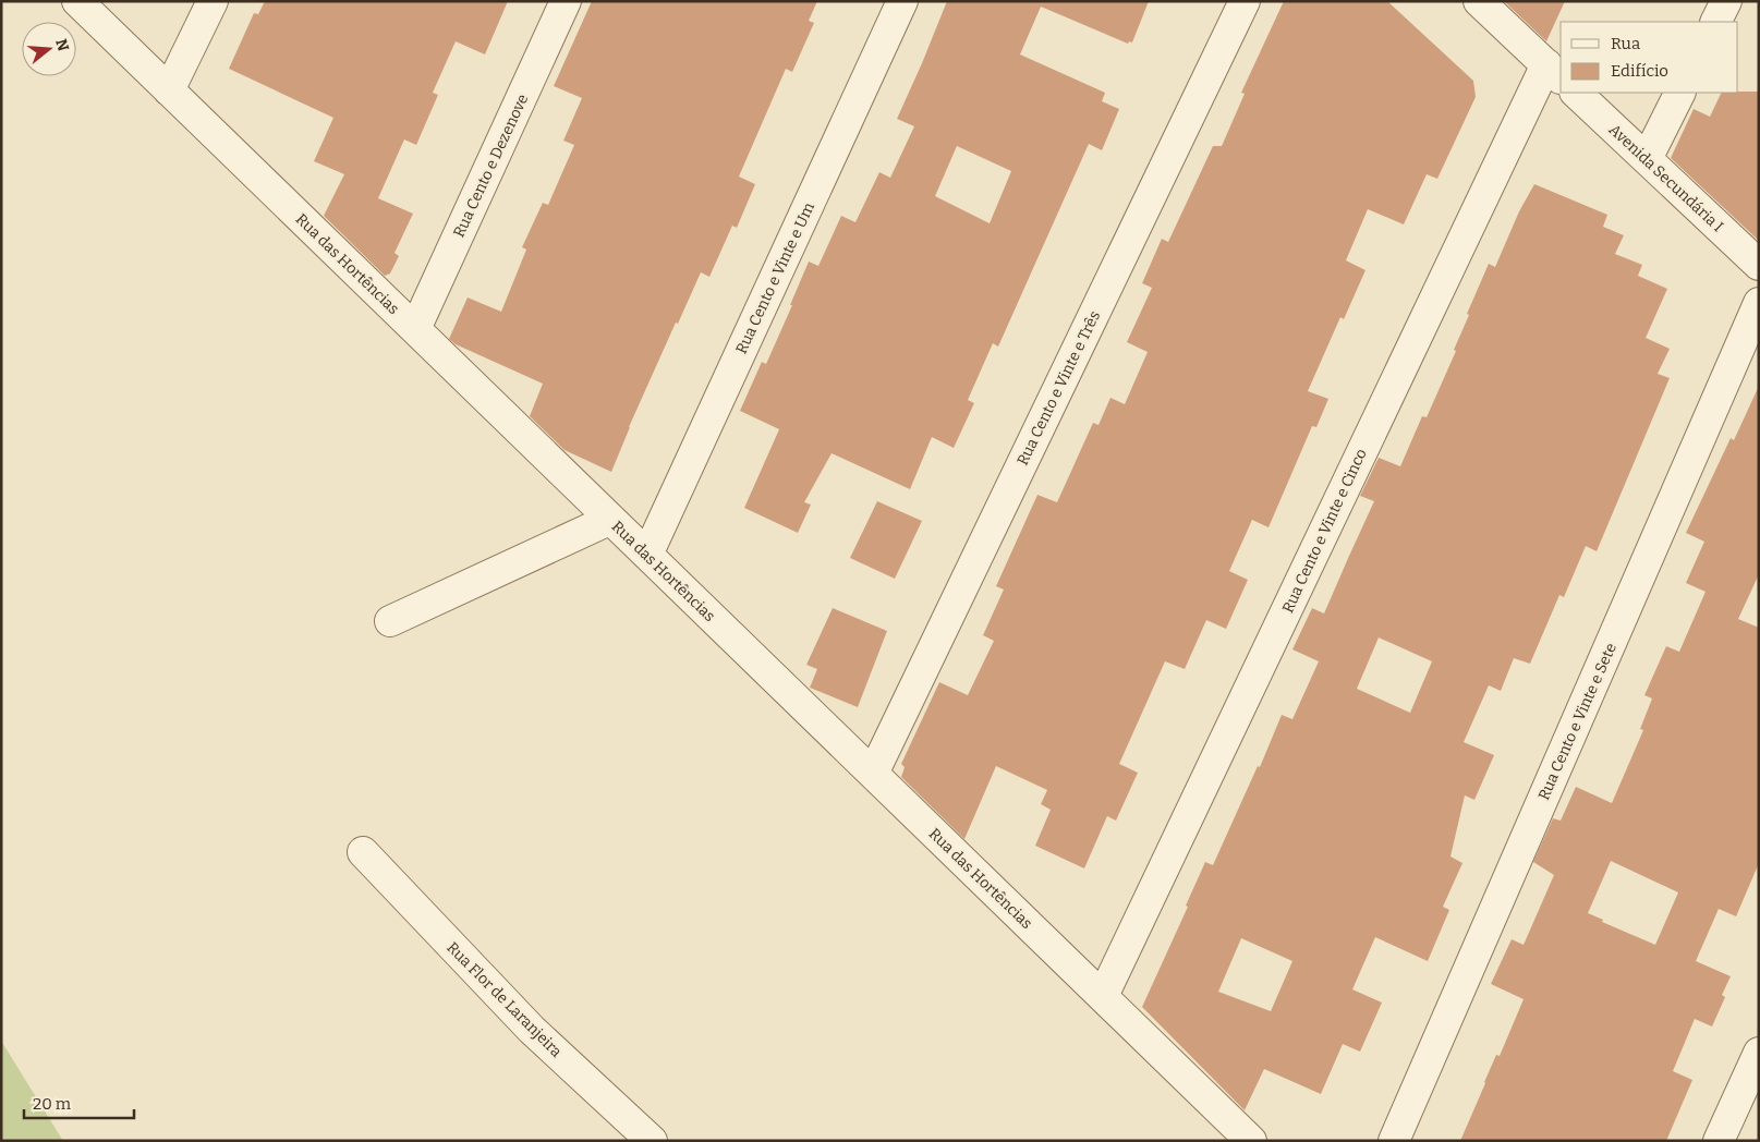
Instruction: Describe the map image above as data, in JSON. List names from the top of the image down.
{
  "streets": {
    "street": [
      "Rua Cento e Dezenove",
      "Avenida Secundária I",
      "Rua das Hortências",
      "Rua Cento e Vinte e Um",
      "Rua Cento e Vinte e Três",
      "Rua Cento e Vinte e Cinco",
      "Rua Cento e Vinte e Sete",
      "Rua Flor de Laranjeira"
    ]
  },
  "crossings": [
    ["Rua Cento e Dezenove", "Rua das Hortências"],
    ["Rua das Hortências", "Rua Cento e Vinte e Um"],
    ["Rua das Hortências", "Rua Cento e Vinte e Três"],
    ["Rua das Hortências", "Rua Cento e Vinte e Cinco"]
  ],
  "legend": ["Rua", "Edifício"],
  "scale_bar": "20 m",
  "north": "right"
}
